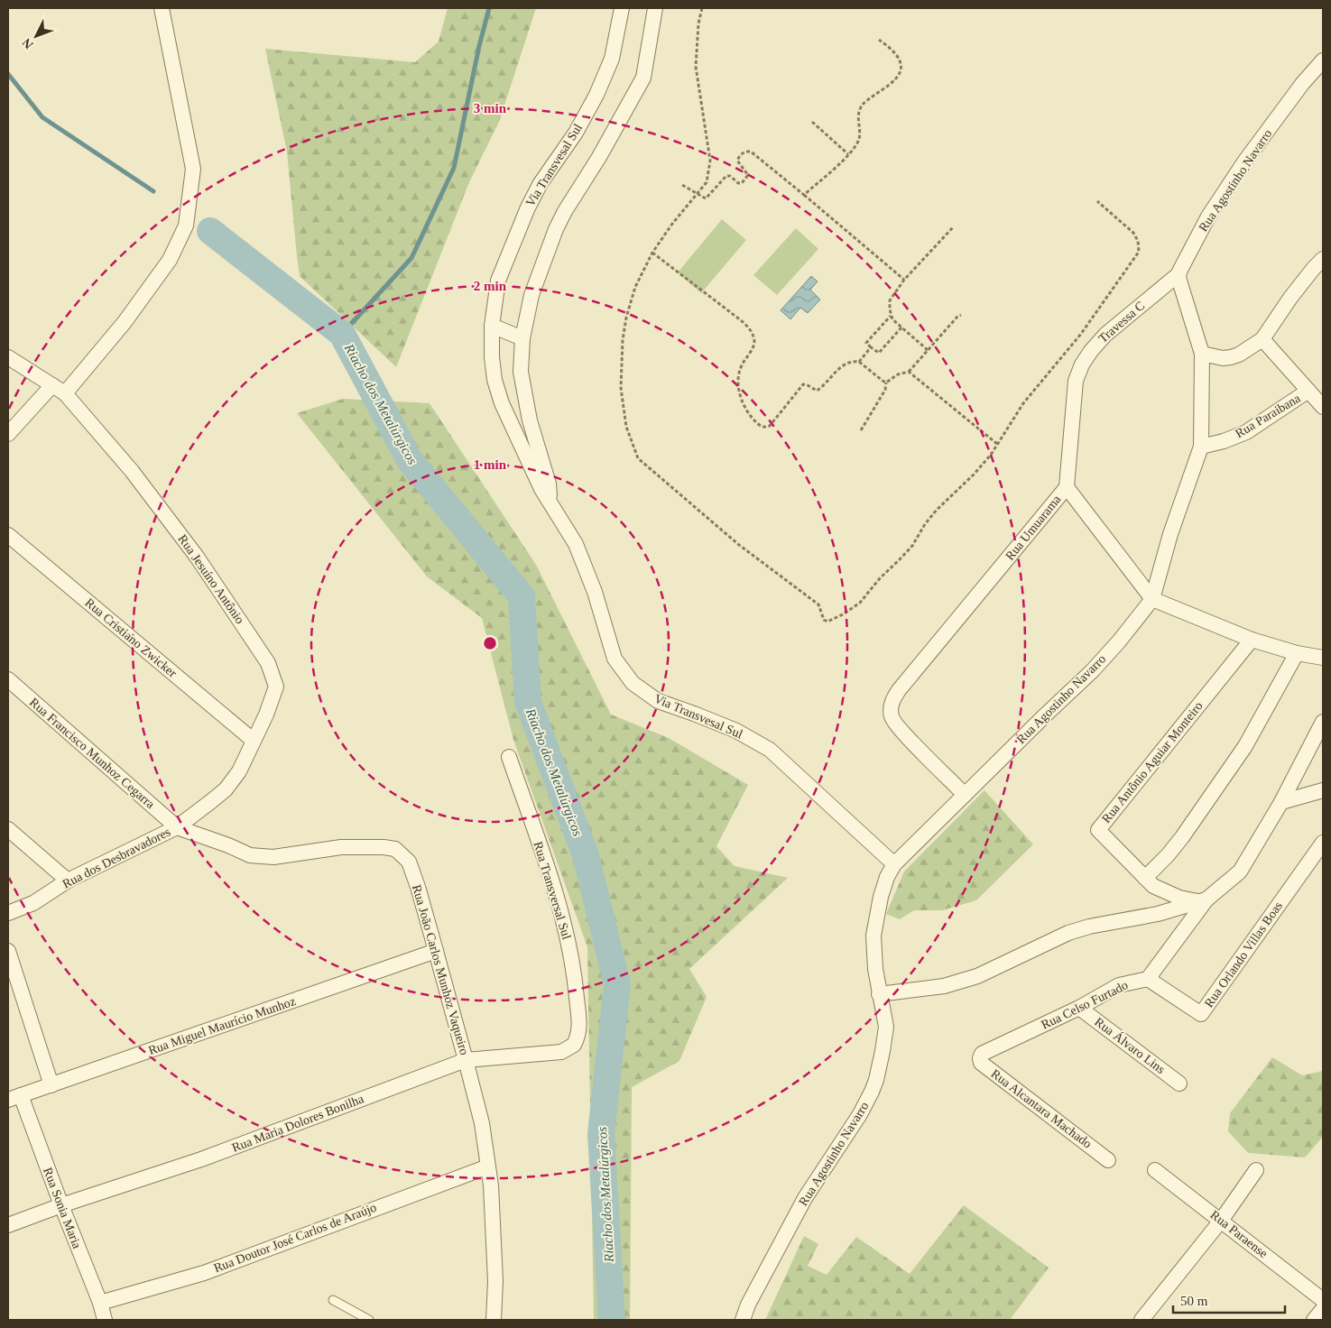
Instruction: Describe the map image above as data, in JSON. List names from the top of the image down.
{
  "streets": {
    "street": [
      "Via Transvesal Sul",
      "Rua Agostinho Navarro",
      "Travessa C",
      "Rua Paraibana",
      "Rua Umuarama",
      "Rua Jesuíno Antônio",
      "Rua Cristiano Zwicker",
      "Rua Francisco Munhoz Cegarra",
      "Rua Antônio Aguiar Monteiro",
      "Rua dos Desbravadores",
      "Rua Transversal Sul",
      "Rua Orlando Villas Boas",
      "Rua João Carlos Munhoz Vaqueiro",
      "Rua Celso Furtado",
      "Rua Miguel Maurício Munhoz",
      "Rua Álvaro Lins",
      "Rua Alcantara Machado",
      "Rua Maria Dolores Bonilha",
      "Rua Sonia Maria",
      "Rua Paraense",
      "Rua Doutor José Carlos de Araújo"
    ]
  },
  "crossings": [
    ["Via Transvesal Sul", "Rua Agostinho Navarro"],
    ["Rua Agostinho Navarro", "Travessa C"],
    ["Rua Agostinho Navarro", "Rua Paraibana"],
    ["Rua Agostinho Navarro", "Rua Umuarama"],
    ["Travessa C", "Rua Umuarama"],
    ["Rua Jesuíno Antônio", "Rua Cristiano Zwicker"],
    ["Rua Jesuíno Antônio", "Rua Francisco Munhoz Cegarra"],
    ["Rua Jesuíno Antônio", "Rua dos Desbravadores"],
    ["Rua Jesuíno Antônio", "Rua João Carlos Munhoz Vaqueiro"],
    ["Rua Francisco Munhoz Cegarra", "Rua dos Desbravadores"],
    ["Rua Francisco Munhoz Cegarra", "Rua João Carlos Munhoz Vaqueiro"],
    ["Rua dos Desbravadores", "Rua João Carlos Munhoz Vaqueiro"],
    ["Rua Transversal Sul", "Rua Maria Dolores Bonilha"],
    ["Rua Orlando Villas Boas", "Rua Celso Furtado"],
    ["Rua João Carlos Munhoz Vaqueiro", "Rua Miguel Maurício Munhoz"],
    ["Rua João Carlos Munhoz Vaqueiro", "Rua Maria Dolores Bonilha"],
    ["Rua João Carlos Munhoz Vaqueiro", "Rua Doutor José Carlos de Araújo"],
    ["Rua Celso Furtado", "Rua Álvaro Lins"],
    ["Rua Celso Furtado", "Rua Alcantara Machado"],
    ["Rua Miguel Maurício Munhoz", "Rua Sonia Maria"],
    ["Rua Maria Dolores Bonilha", "Rua Sonia Maria"],
    ["Rua Sonia Maria", "Rua Doutor José Carlos de Araújo"]
  ],
  "water": ["Riacho dos Metalúrgicos"],
  "scale_bar": "50 m",
  "north": "bottom left",
  "rings": ["3 min", "2 min", "1 min"]
}
